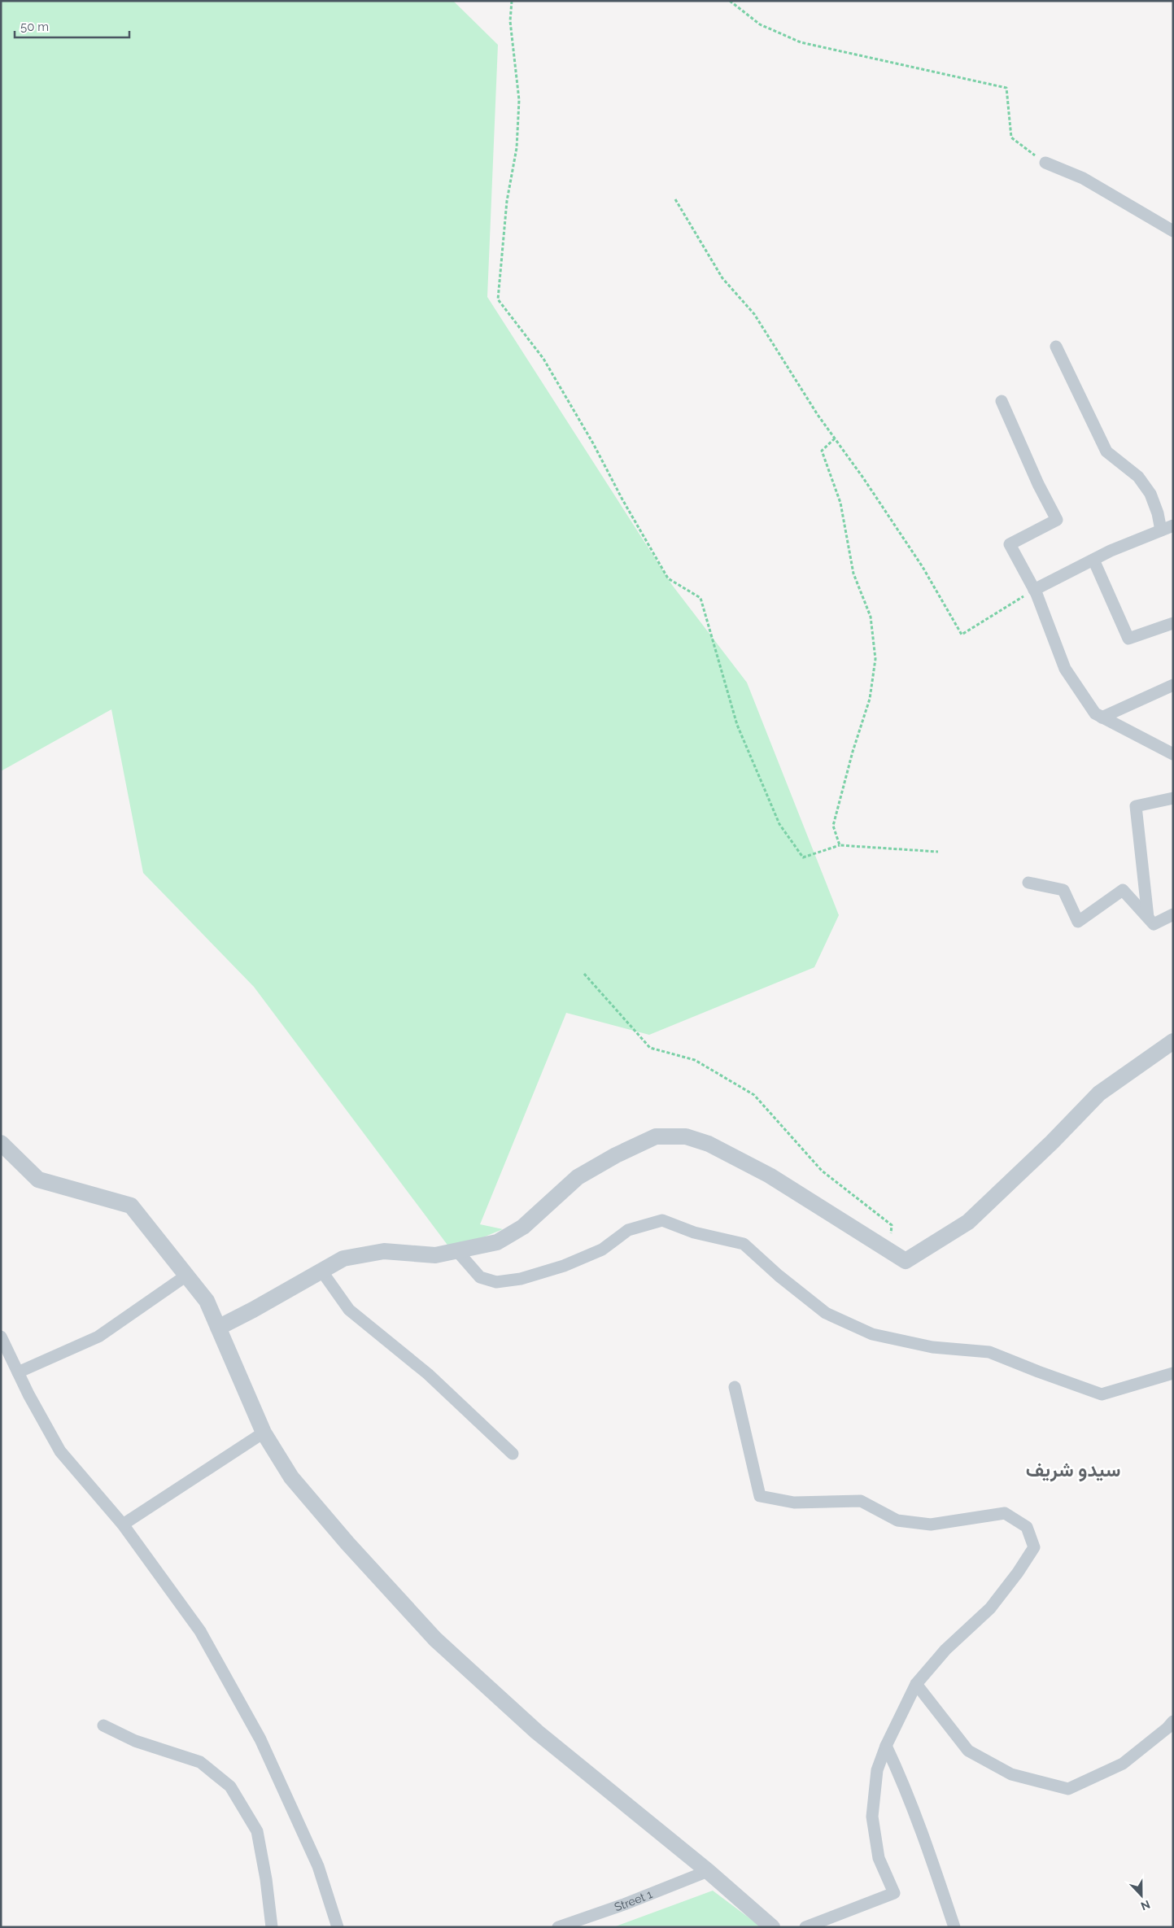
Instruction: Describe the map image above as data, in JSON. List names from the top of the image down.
{
  "streets": {
    "street": ["Street 1"]
  },
  "districts": ["سيدو شريف"],
  "scale_bar": "50 m",
  "north": "bottom"
}
